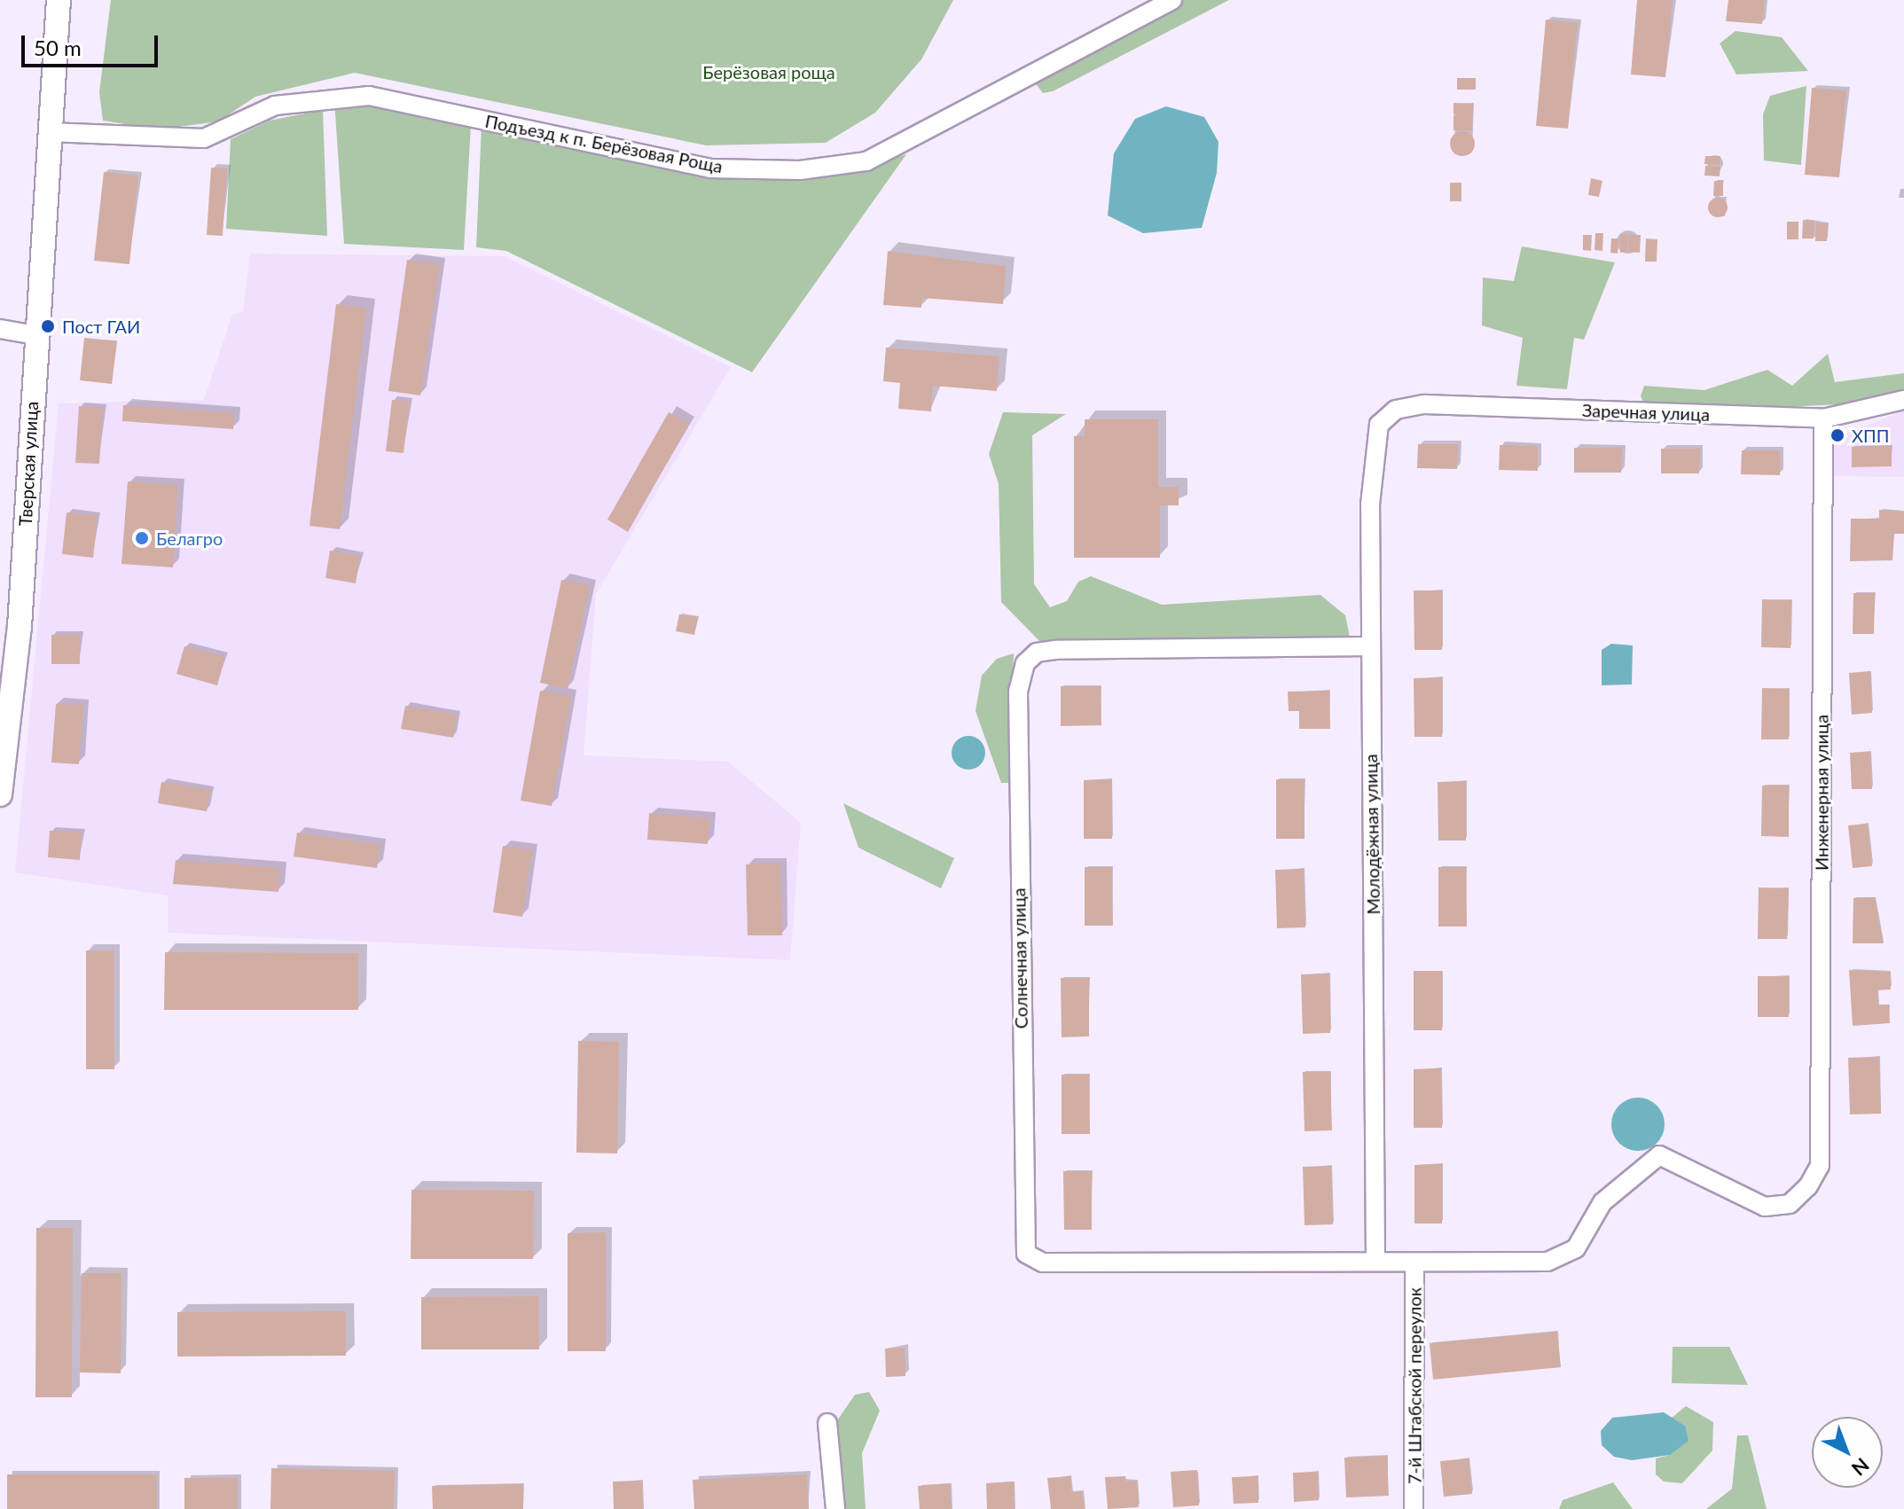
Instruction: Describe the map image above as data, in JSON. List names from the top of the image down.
{
  "streets": {
    "main road": ["Тверская улица"],
    "street": [
      "Подъезд к п. Берёзовая Роща",
      "Заречная улица",
      "Инженерная улица",
      "Молодёжная улица",
      "Солнечная улица",
      "7-й Штабской переулок"
    ]
  },
  "crossings": [
    ["Подъезд к п. Берёзовая Роща", "Тверская улица"],
    ["Заречная улица", "Инженерная улица"],
    ["Заречная улица", "Молодёжная улица"],
    ["Инженерная улица", "7-й Штабской переулок"],
    ["Молодёжная улица", "Солнечная улица"]
  ],
  "parks": ["Берёзовая роща"],
  "places": ["Пост ГАИ", "ХПП", "Белагро"],
  "scale_bar": "50 m",
  "north": "bottom right"
}
